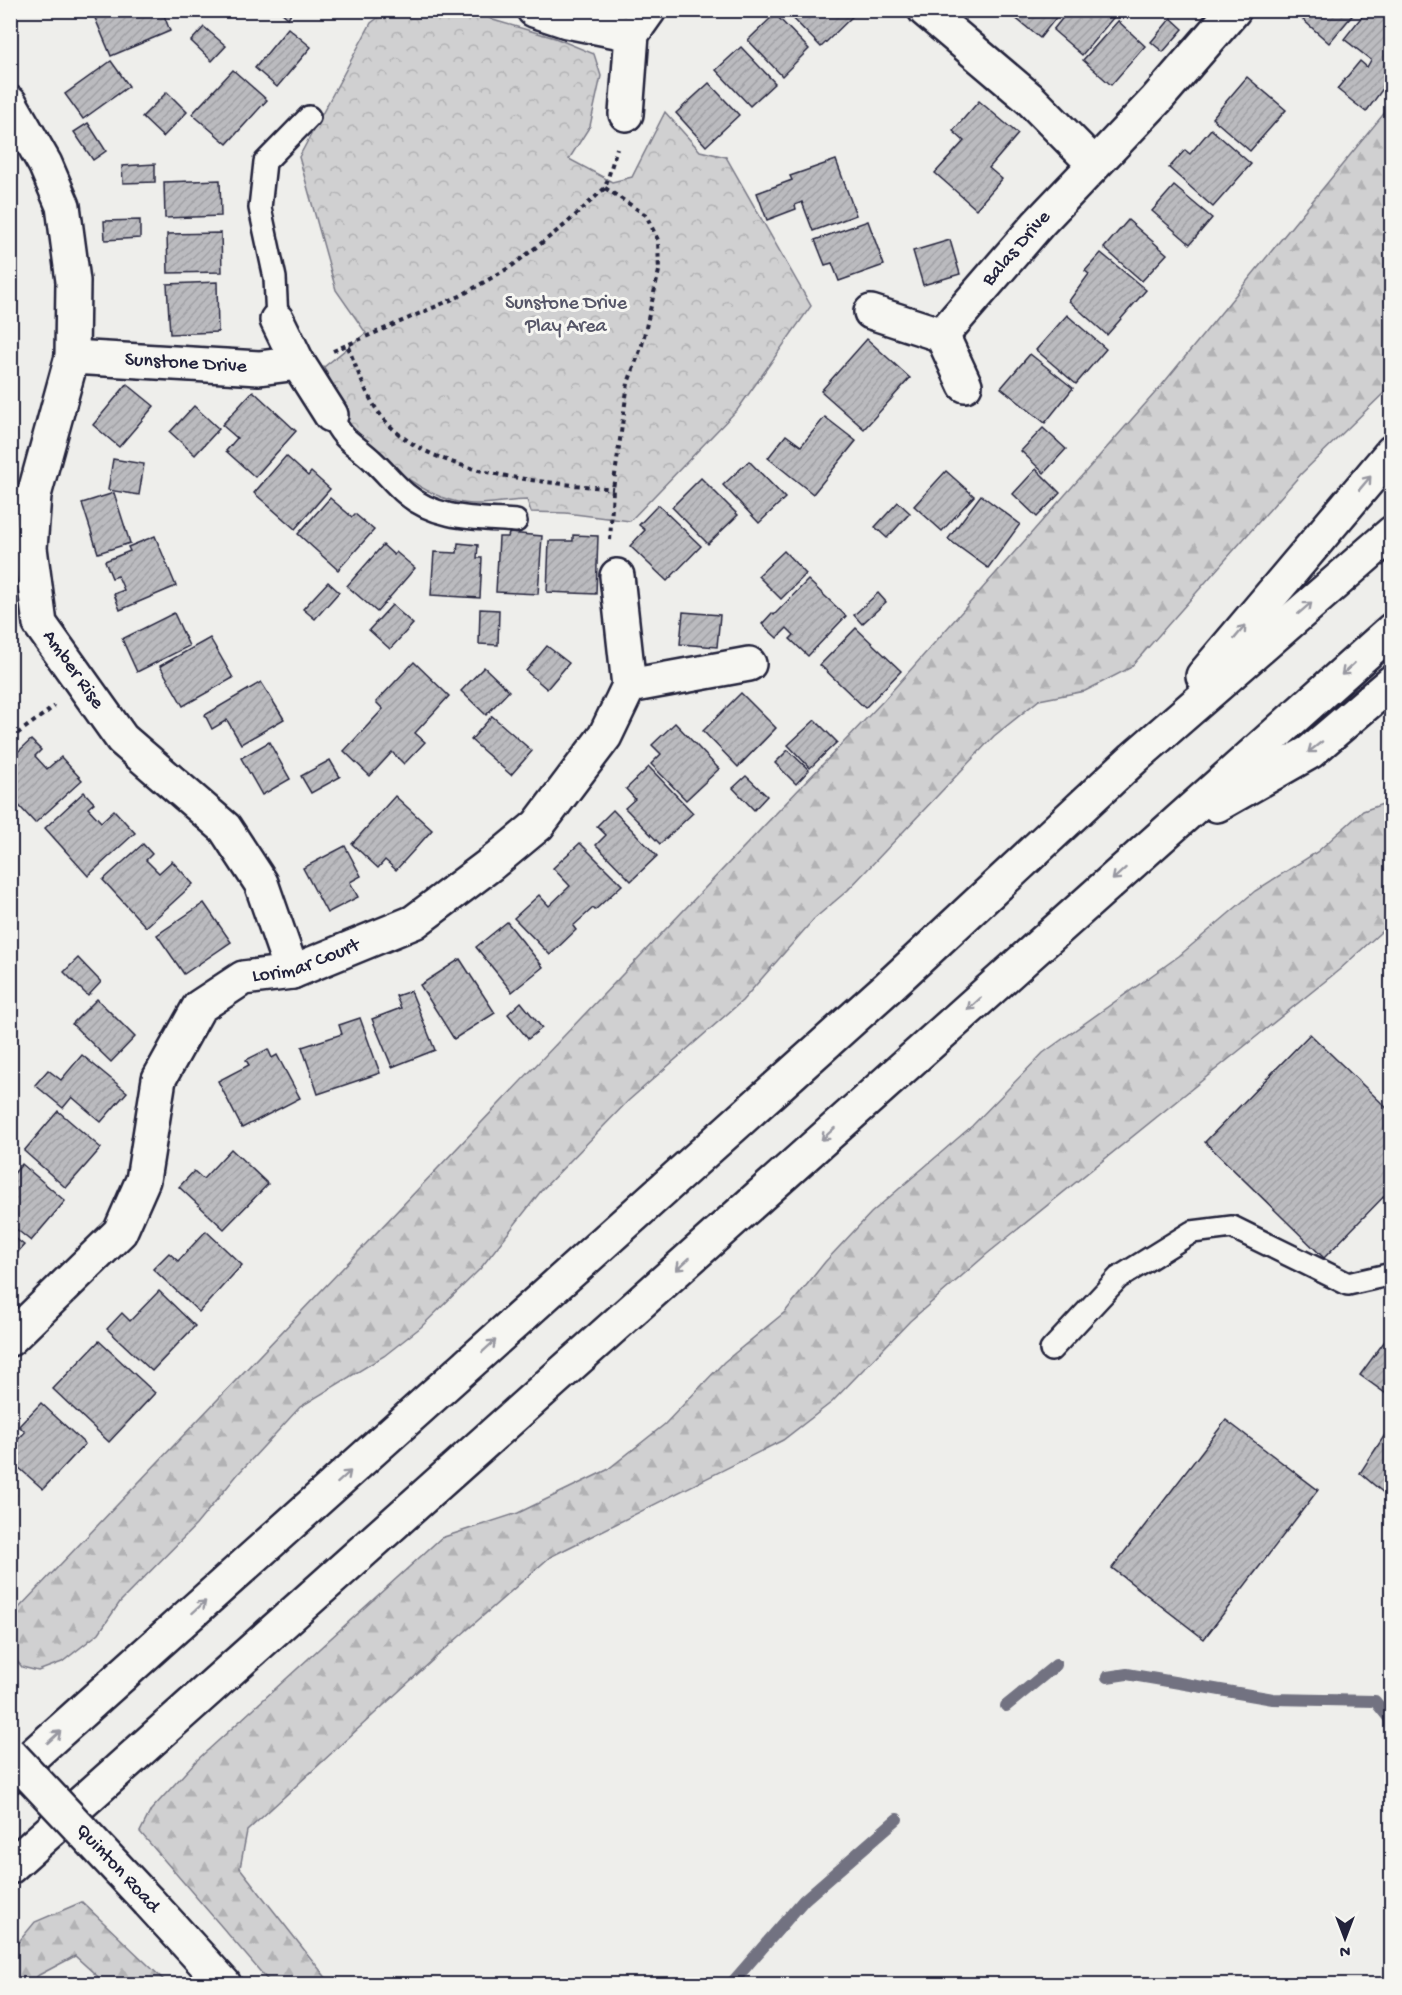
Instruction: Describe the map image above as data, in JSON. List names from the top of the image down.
{
  "streets": {
    "main road": [
      "Balas Drive",
      "Sunstone Drive",
      "Amber Rise",
      "Lorimar Court",
      "Quinton Road"
    ]
  },
  "crossings": [
    ["Sunstone Drive", "Amber Rise"],
    ["Amber Rise", "Lorimar Court"]
  ],
  "parks": ["Sunstone Drive Play Area"],
  "north": "bottom"
}
